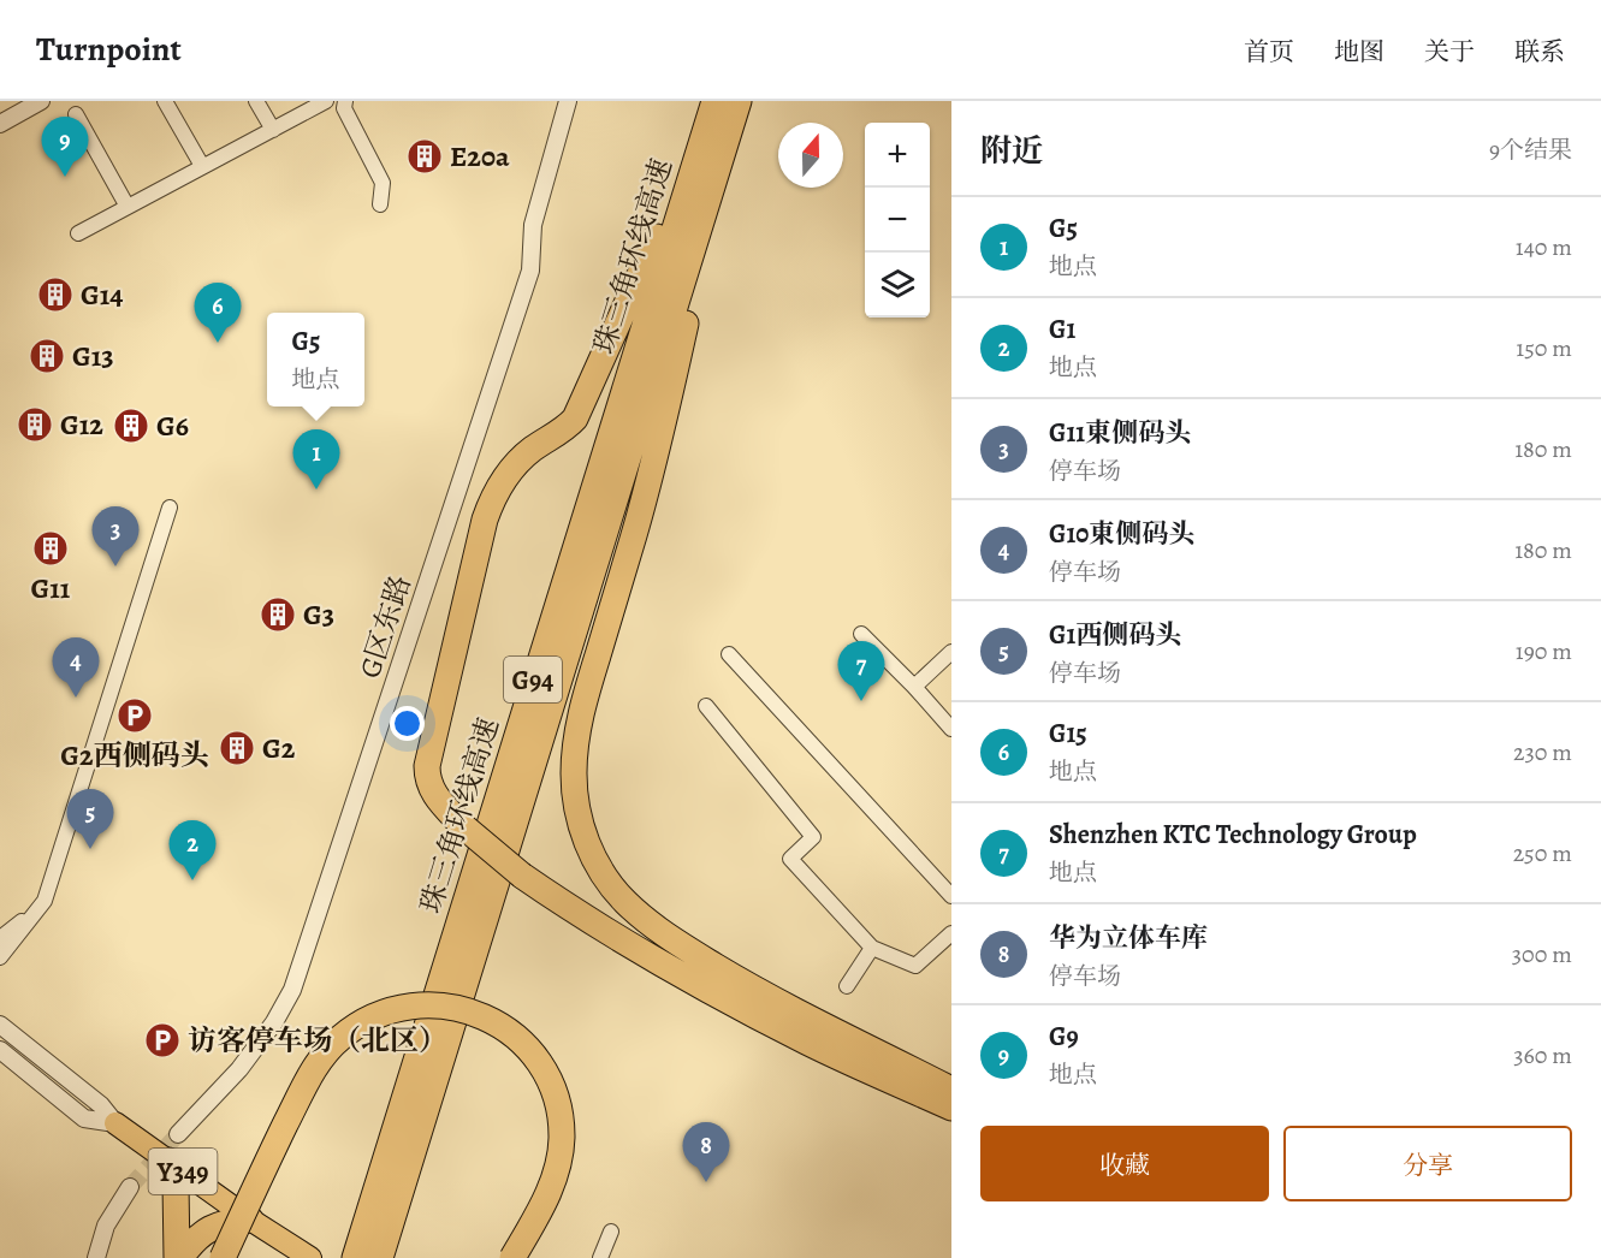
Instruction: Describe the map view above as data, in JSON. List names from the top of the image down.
{
  "streets": {
    "highway": ["珠三角环线高速", "G94"],
    "main road": ["Y349"],
    "street": ["G区东路"]
  },
  "places": {
    "building": [
      "E20a",
      "G14",
      "G13",
      "G12",
      "G6",
      "G11",
      "G3",
      "G2"
    ],
    "parking": ["G2西侧码头", "访客停车场（北区）"]
  },
  "north": "top",
  "page": {
    "header": "Turnpoint",
    "nav": [
      "首页",
      "地图",
      "关于",
      "联系"
    ],
    "heading": ["附近", "9个结果"],
    "pins": [
      "9",
      "6",
      "1",
      "3",
      "4",
      "7",
      "5",
      "2",
      "8"
    ],
    "map_buttons": ["+", "−"],
    "list": [
      {
        "mark": "1",
        "name": "G5",
        "note": "地点",
        "value": "140 m"
      },
      {
        "mark": "2",
        "name": "G1",
        "note": "地点",
        "value": "150 m"
      },
      {
        "mark": "3",
        "name": "G11東侧码头",
        "note": "停车场",
        "value": "180 m"
      },
      {
        "mark": "4",
        "name": "G10東侧码头",
        "note": "停车场",
        "value": "180 m"
      },
      {
        "mark": "5",
        "name": "G1西侧码头",
        "note": "停车场",
        "value": "190 m"
      },
      {
        "mark": "6",
        "name": "G15",
        "note": "地点",
        "value": "230 m"
      },
      {
        "mark": "7",
        "name": "Shenzhen KTC Technology Group",
        "note": "地点",
        "value": "250 m"
      },
      {
        "mark": "8",
        "name": "华为立体车库",
        "note": "停车场",
        "value": "300 m"
      },
      {
        "mark": "9",
        "name": "G9",
        "note": "地点",
        "value": "360 m"
      }
    ],
    "popup": ["G5", "地点"],
    "buttons": ["收藏", "分享"]
  }
}
